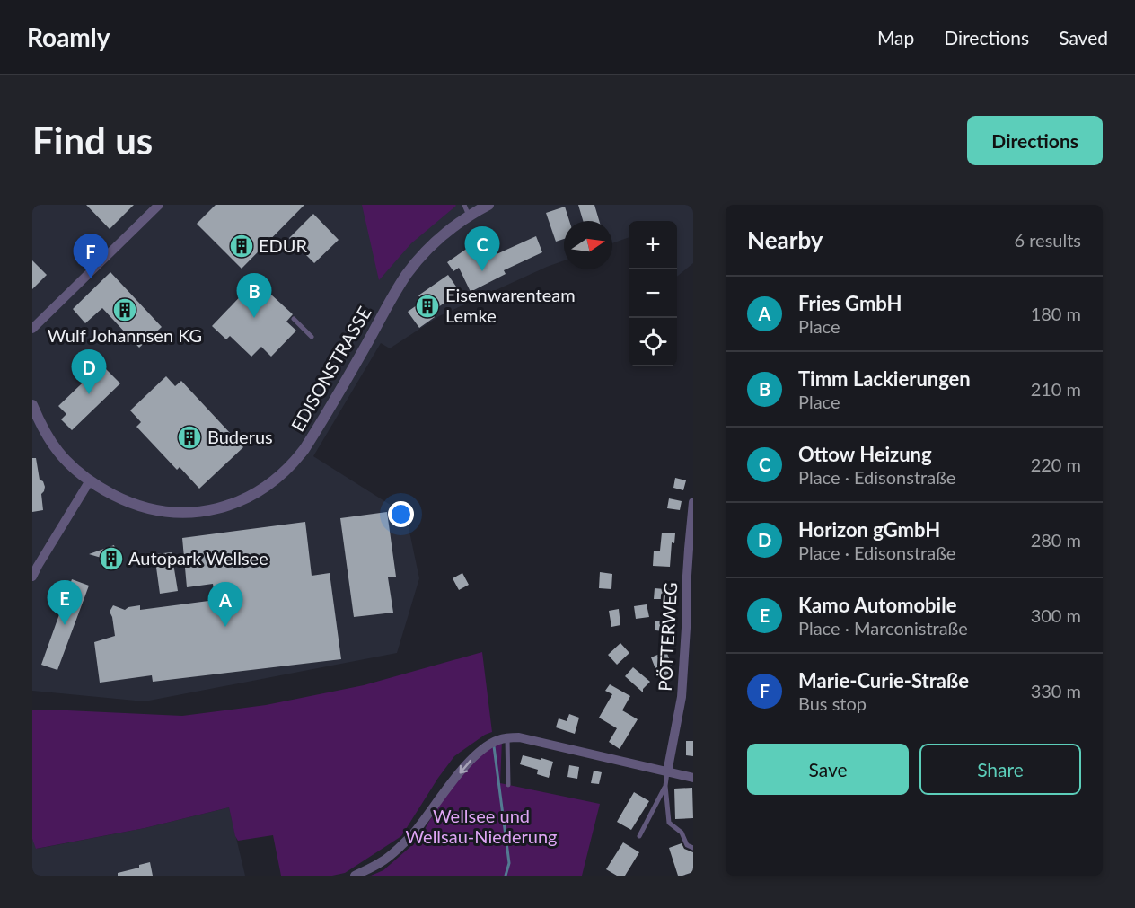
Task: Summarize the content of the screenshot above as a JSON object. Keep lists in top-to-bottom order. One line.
{"streets":{"street":["EDISONSTRASSE","PÖTTERWEG"]},"parks":["Wellsee und Wellsau-Niederung"],"places":{"building":["EDUR","Eisenwarenteam Lemke","Wulf Johannsen KG","Buderus","Autopark Wellsee"]},"north":"right","page":{"header":"Roamly","nav":["Map","Directions","Saved"],"buttons":["Directions",["Save","Share"]],"title":"Find us","heading":["Nearby","6 results"],"map_buttons":["+","−"],"pins":["C","F","B","D","E","A"],"list":[{"mark":"A","name":"Fries GmbH","note":"Place","value":"180 m"},{"mark":"B","name":"Timm Lackierungen","note":"Place","value":"210 m"},{"mark":"C","name":"Ottow Heizung","note":"Place · Edisonstraße","value":"220 m"},{"mark":"D","name":"Horizon gGmbH","note":"Place · Edisonstraße","value":"280 m"},{"mark":"E","name":"Kamo Automobile","note":"Place · Marconistraße","value":"300 m"},{"mark":"F","name":"Marie-Curie-Straße","note":"Bus stop","value":"330 m"}]}}
